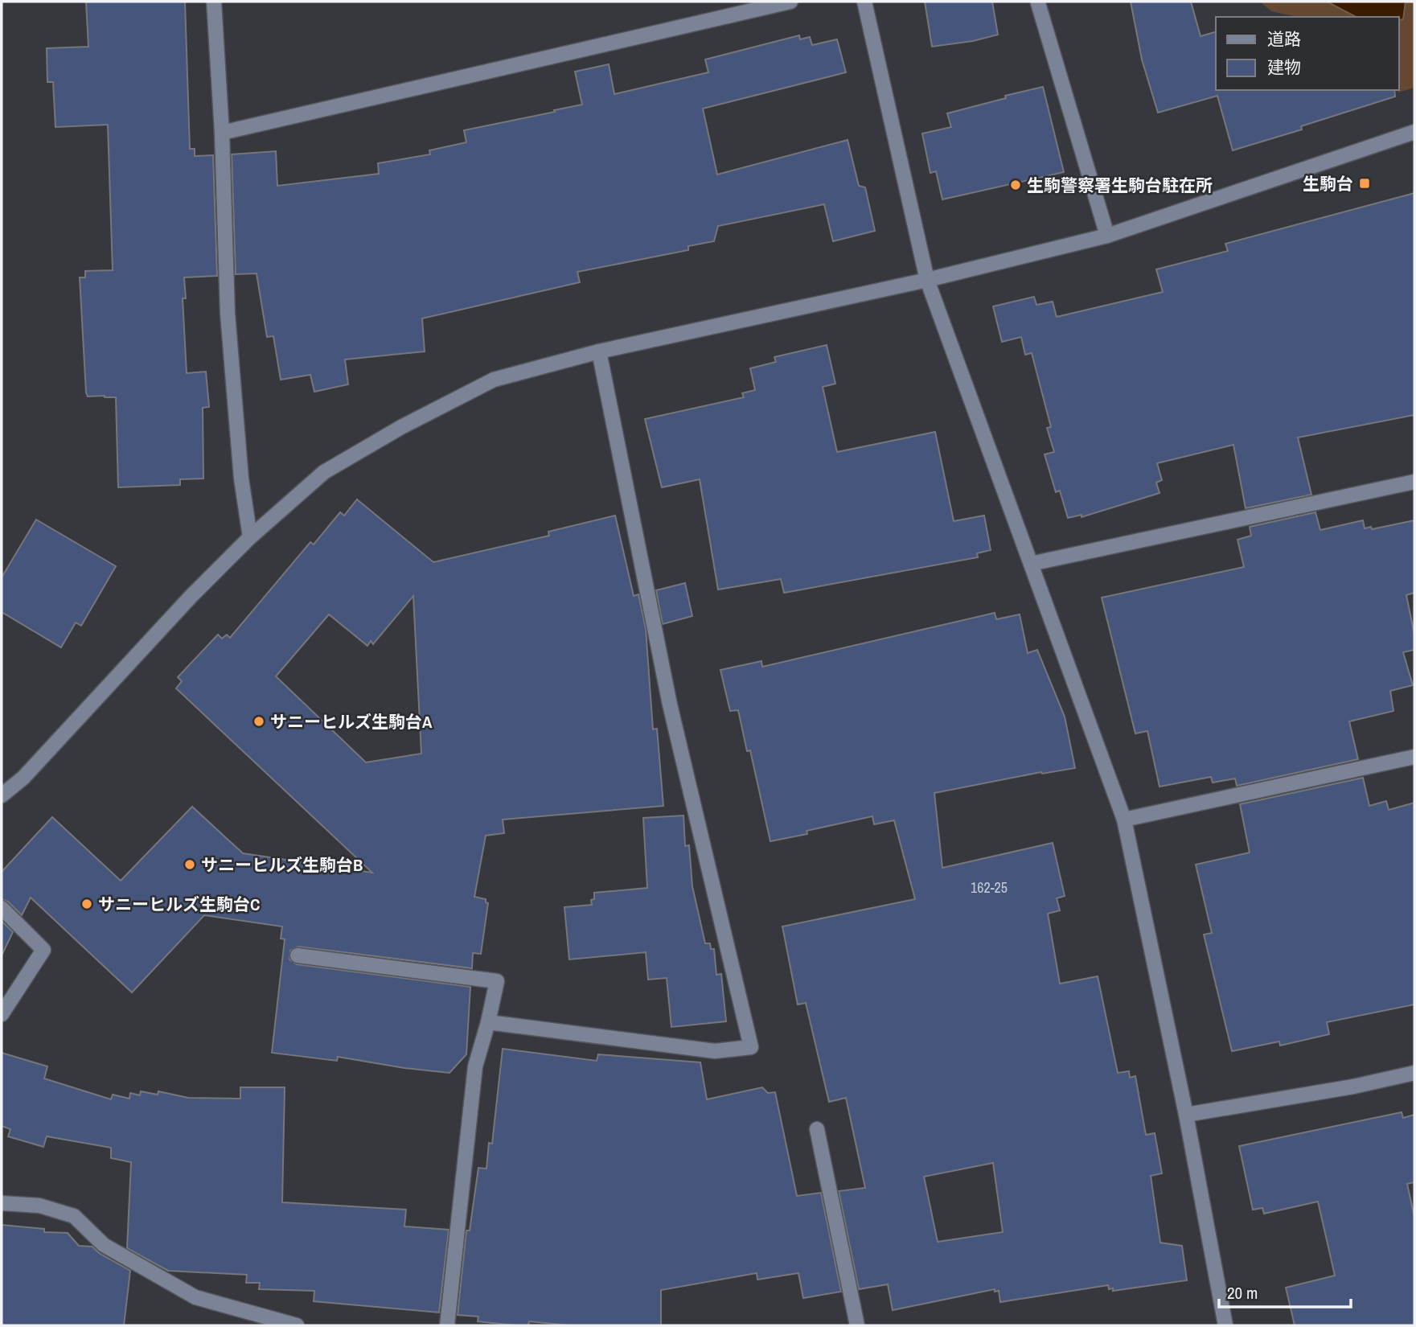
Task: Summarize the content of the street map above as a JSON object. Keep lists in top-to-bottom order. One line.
{"places":{"transit":["生駒台"],"other":["生駒警察署生駒台駐在所","サニーヒルズ生駒台A","サニーヒルズ生駒台B","サニーヒルズ生駒台C"]},"house_numbers":["162-25"],"legend":["道路","建物"],"scale_bar":"20 m"}
